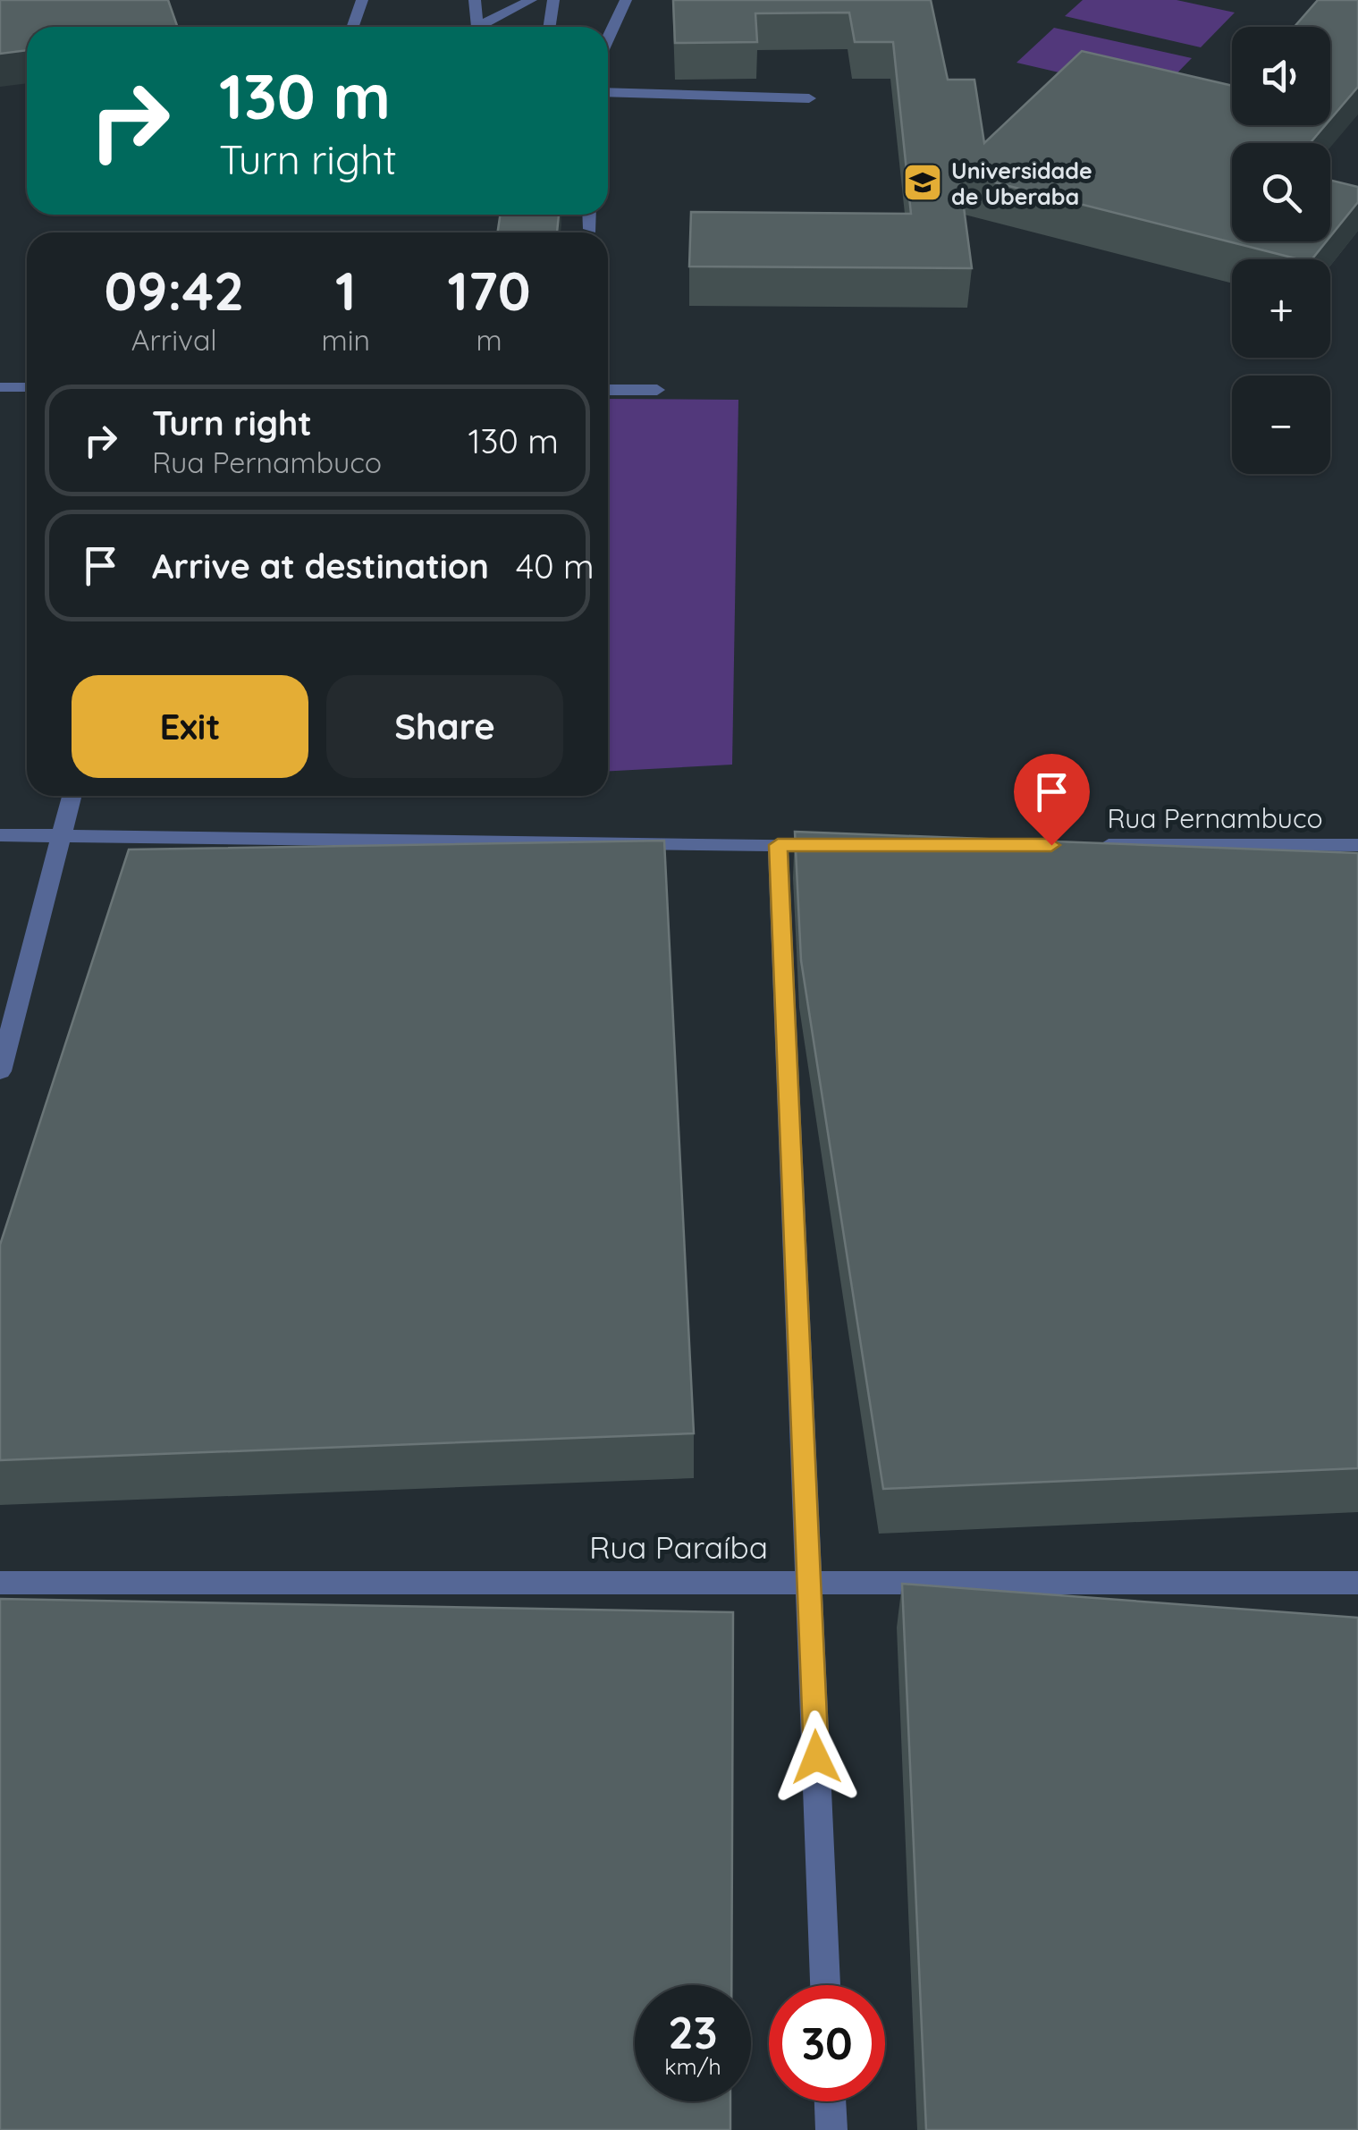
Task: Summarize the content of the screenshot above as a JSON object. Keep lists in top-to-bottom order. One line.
{"streets":{"street":["Rua Pernambuco","Rua Paraíba"]},"places":{"school or university":["Universidade de Uberaba"]},"page":{"map_buttons":["+","−"],"turn":["130 m","Turn right"],"eta":["09:42","Arrival","1","min","170","m"],"list":[{"name":"Turn right","note":"Rua Pernambuco","value":"130 m"},{"name":"Arrive at destination","value":"40 m"}],"buttons":["Exit","Share"],"speed":"23 km/h","limit":"30"}}
